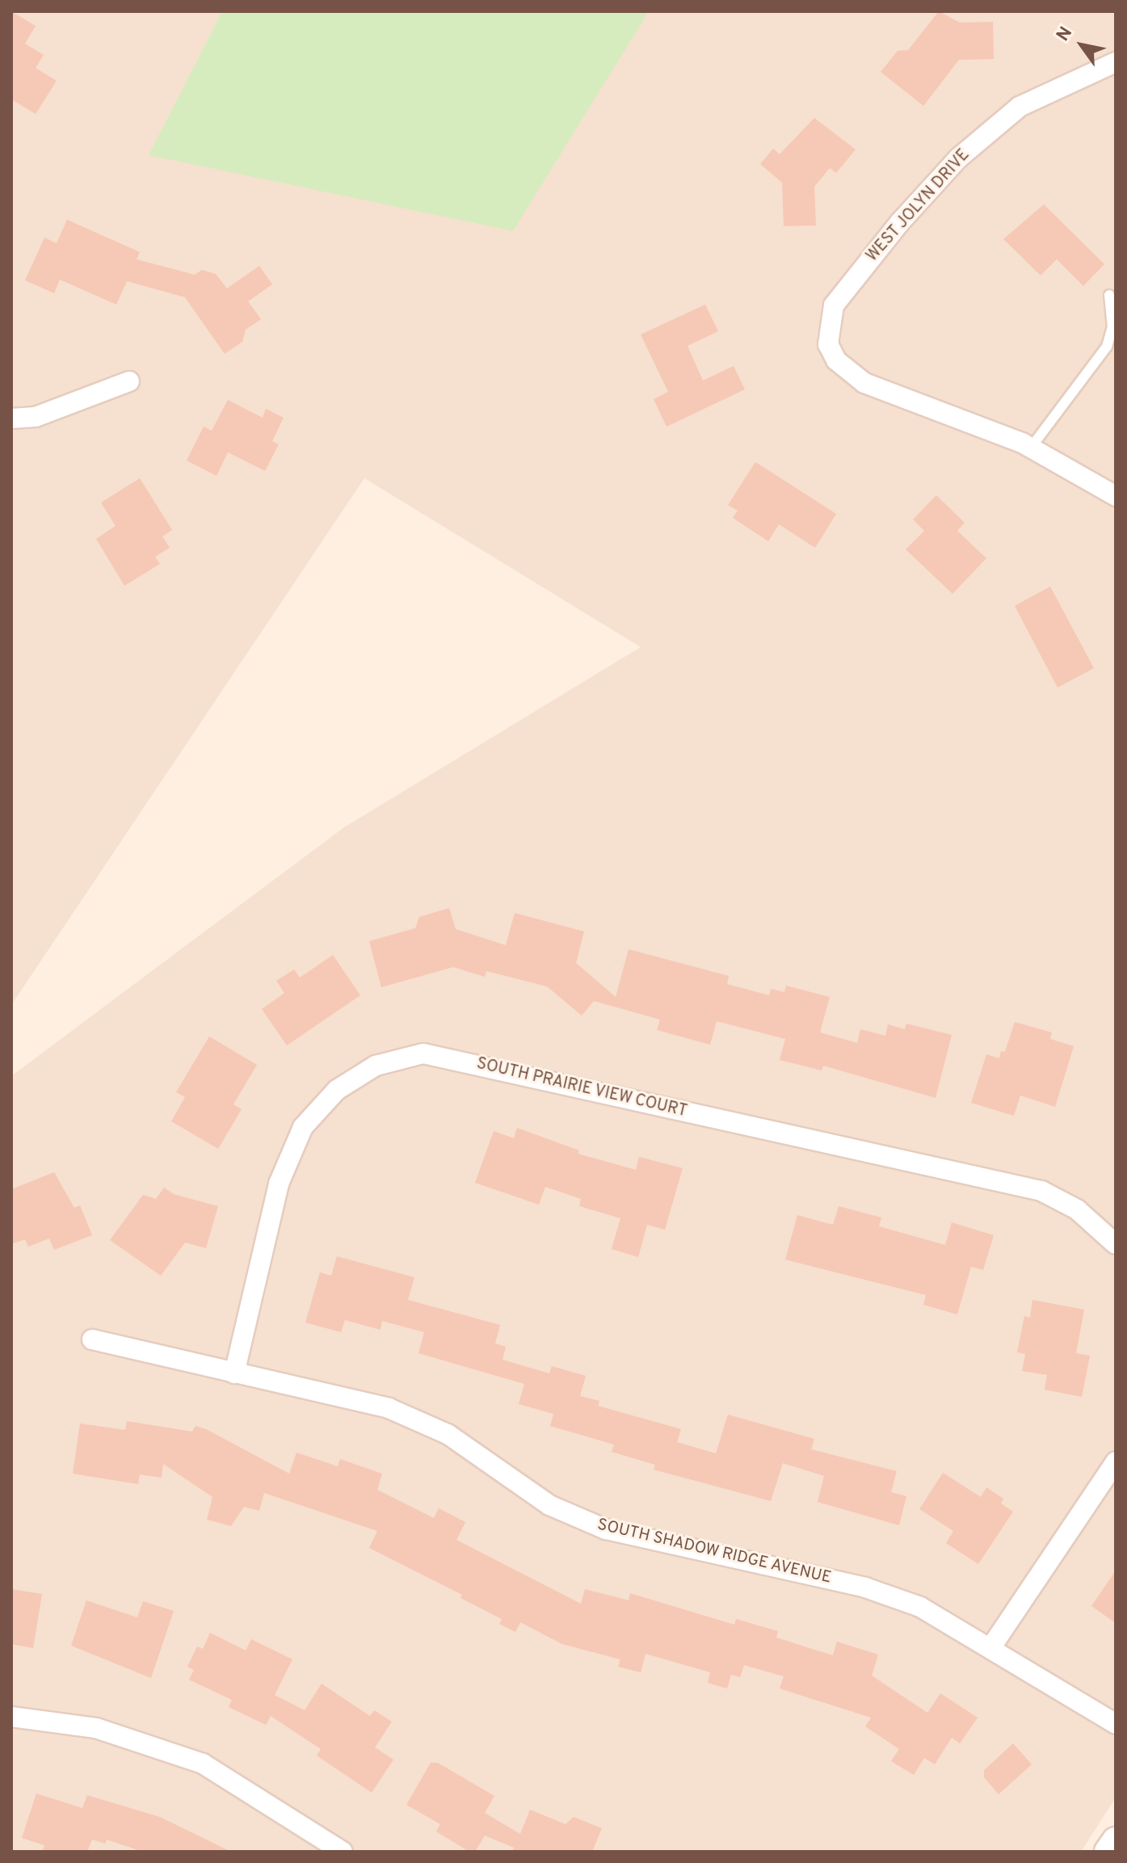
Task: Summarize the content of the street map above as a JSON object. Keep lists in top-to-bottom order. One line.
{"streets":{"street":["WEST JOLYN DRIVE","SOUTH PRAIRIE VIEW COURT","SOUTH SHADOW RIDGE AVENUE"]},"crossings":[["SOUTH PRAIRIE VIEW COURT","SOUTH SHADOW RIDGE AVENUE"]],"north":"top left"}
